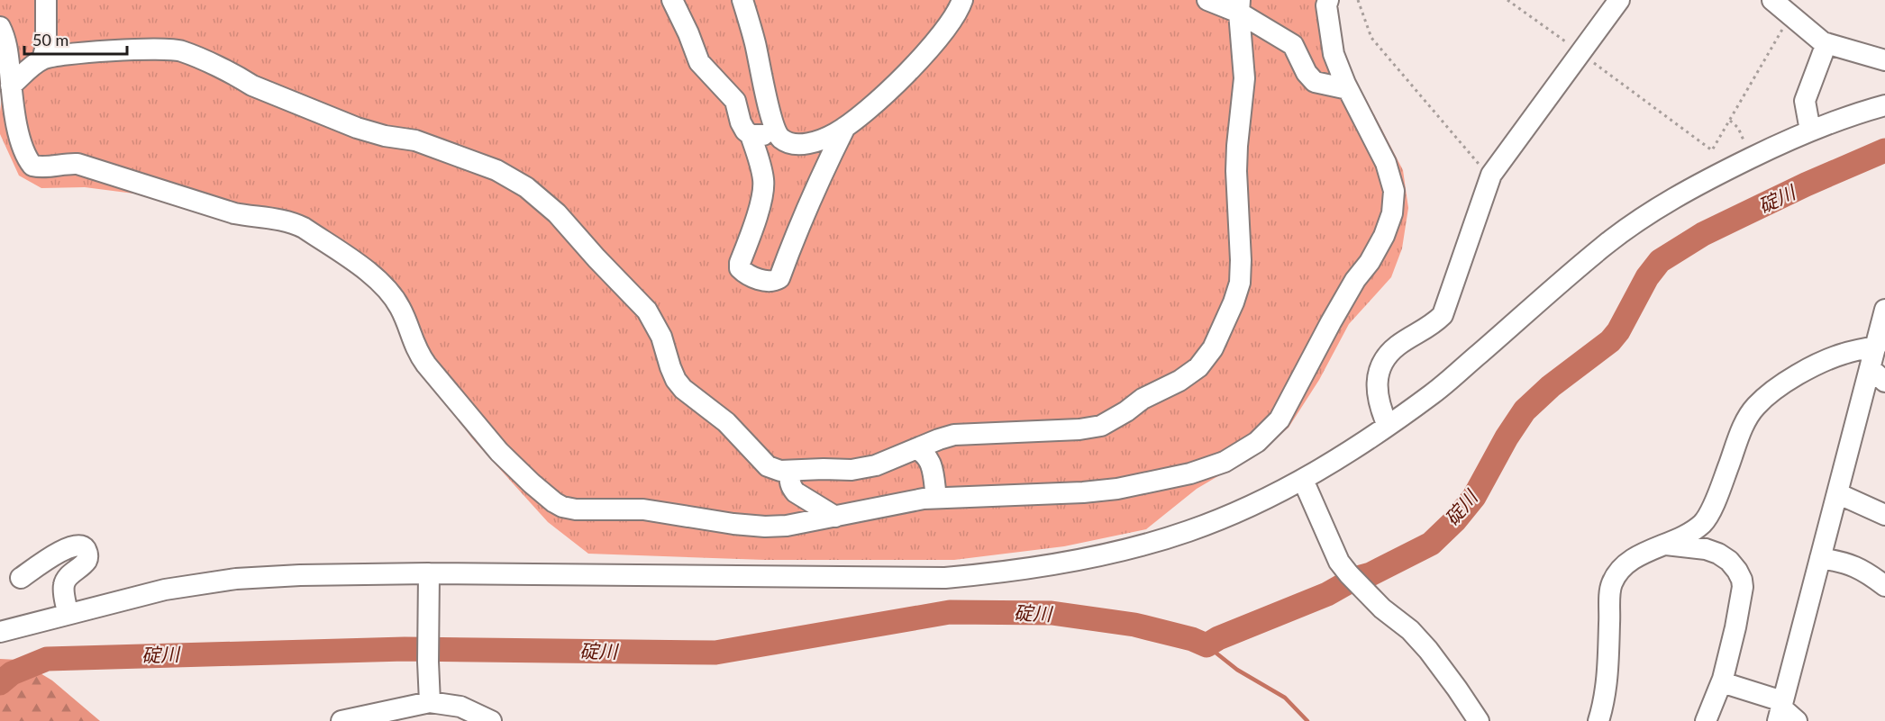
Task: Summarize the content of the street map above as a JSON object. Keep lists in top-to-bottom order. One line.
{"water":["碇川"],"scale_bar":"50 m"}
